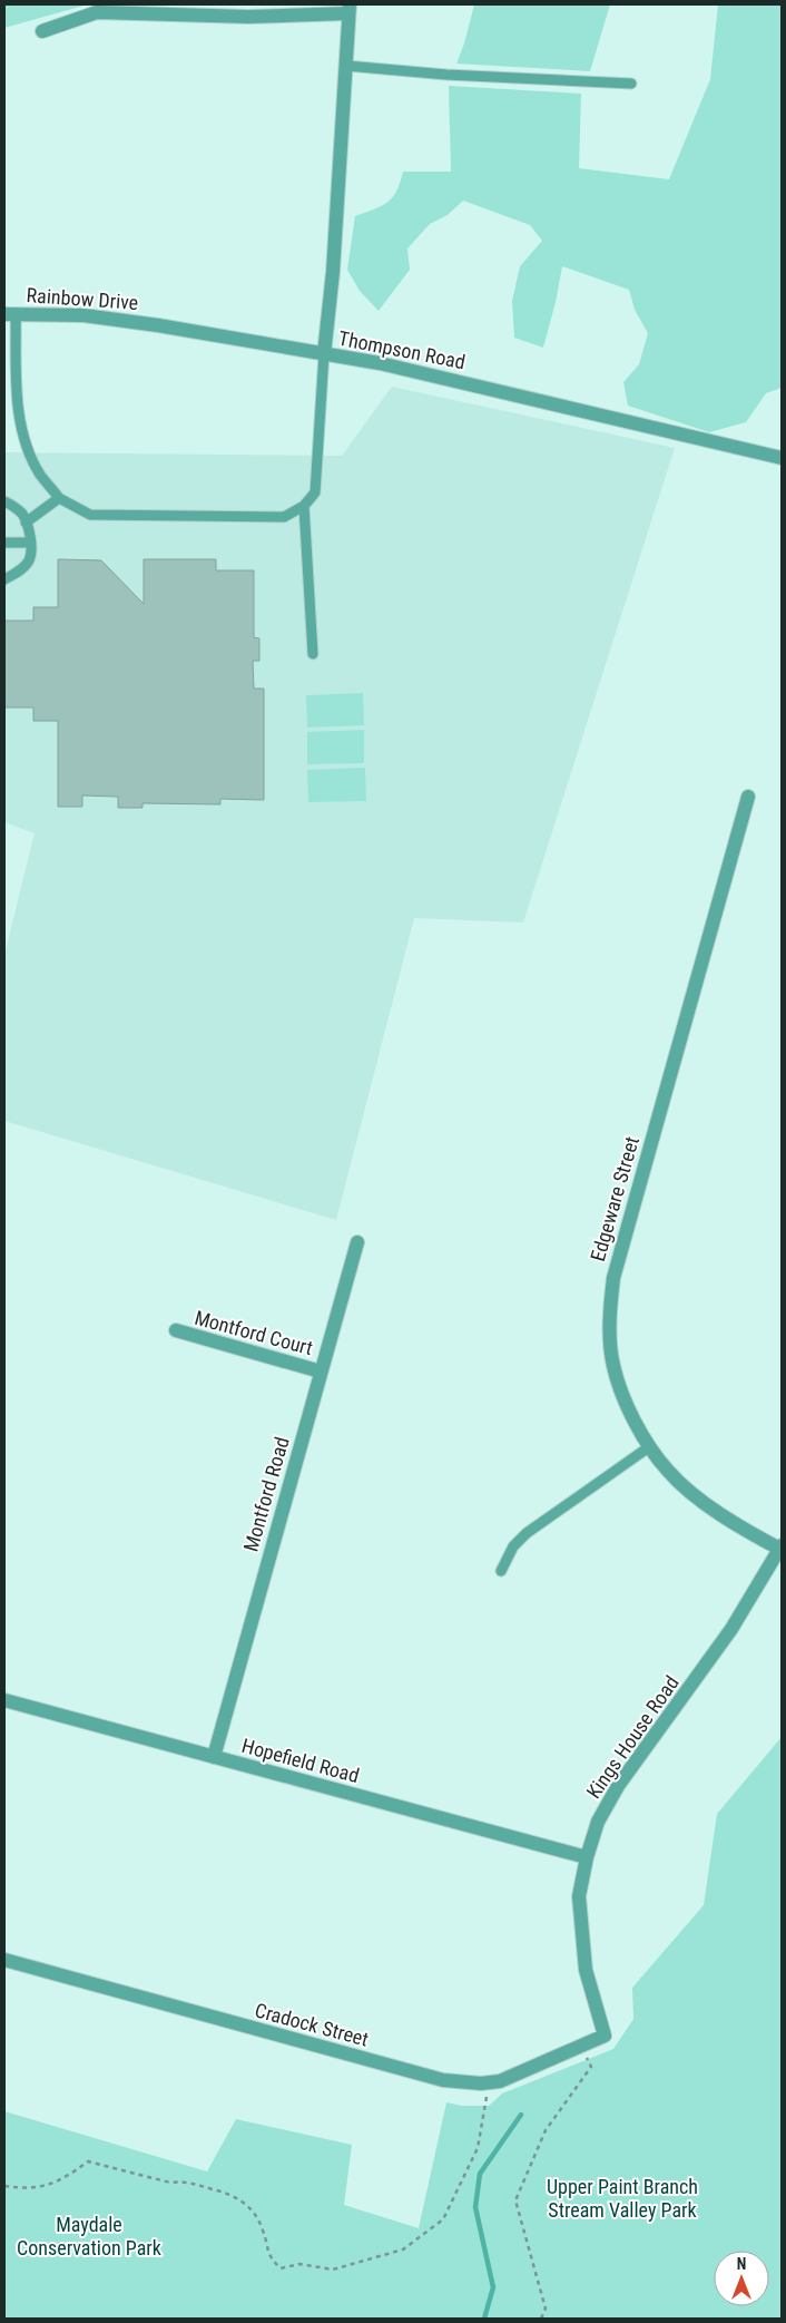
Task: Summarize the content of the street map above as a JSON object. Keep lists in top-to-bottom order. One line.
{"streets":{"street":["Rainbow Drive","Thompson Road","Edgeware Street","Montford Court","Montford Road","Kings House Road","Hopefield Road","Cradock Street"]},"crossings":[["Rainbow Drive","Thompson Road"],["Edgeware Street","Kings House Road"],["Montford Court","Montford Road"],["Montford Road","Hopefield Road"],["Kings House Road","Hopefield Road"],["Kings House Road","Cradock Street"]],"parks":["Upper Paint Branch Stream Valley Park","Maydale Conservation Park"],"north":"top"}
